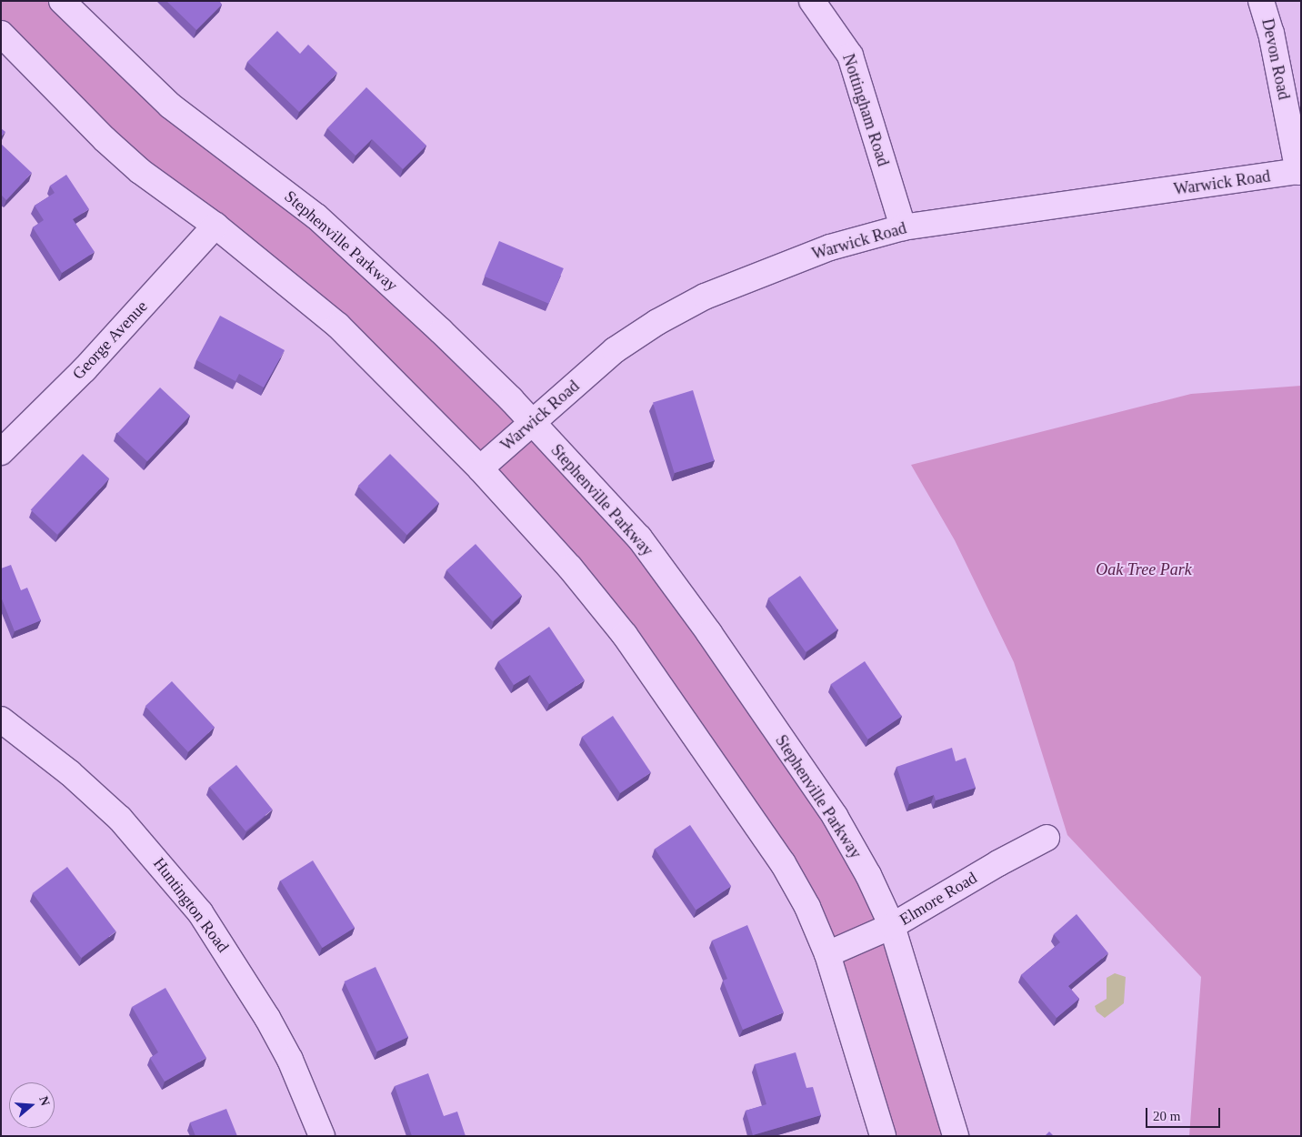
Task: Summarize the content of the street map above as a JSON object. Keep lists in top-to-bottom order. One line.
{"streets":{"street":["Devon Road","Nottingham Road","Warwick Road","Stephenville Parkway","George Avenue","Elmore Road","Huntington Road"]},"crossings":[["Devon Road","Warwick Road"],["Nottingham Road","Warwick Road"],["Warwick Road","Stephenville Parkway"],["Stephenville Parkway","Elmore Road"]],"parks":["Oak Tree Park"],"scale_bar":"20 m","north":"right"}
